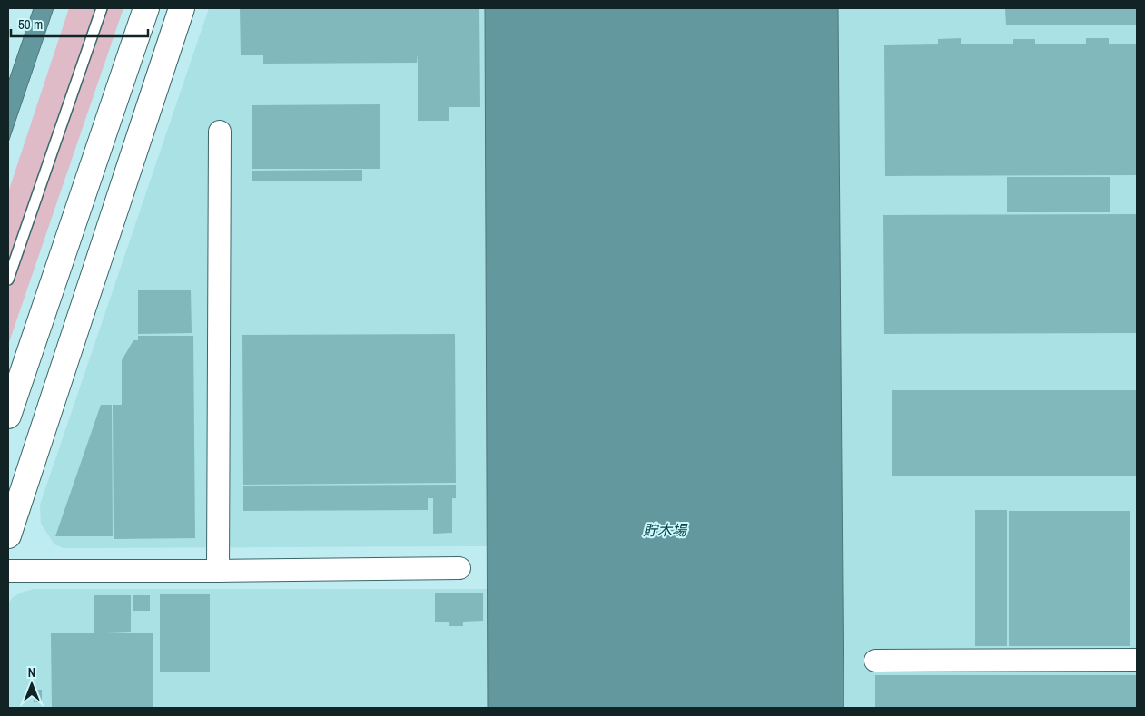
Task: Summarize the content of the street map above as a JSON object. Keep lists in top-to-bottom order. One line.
{"water":["貯木場"],"scale_bar":"50 m","north":"top"}
